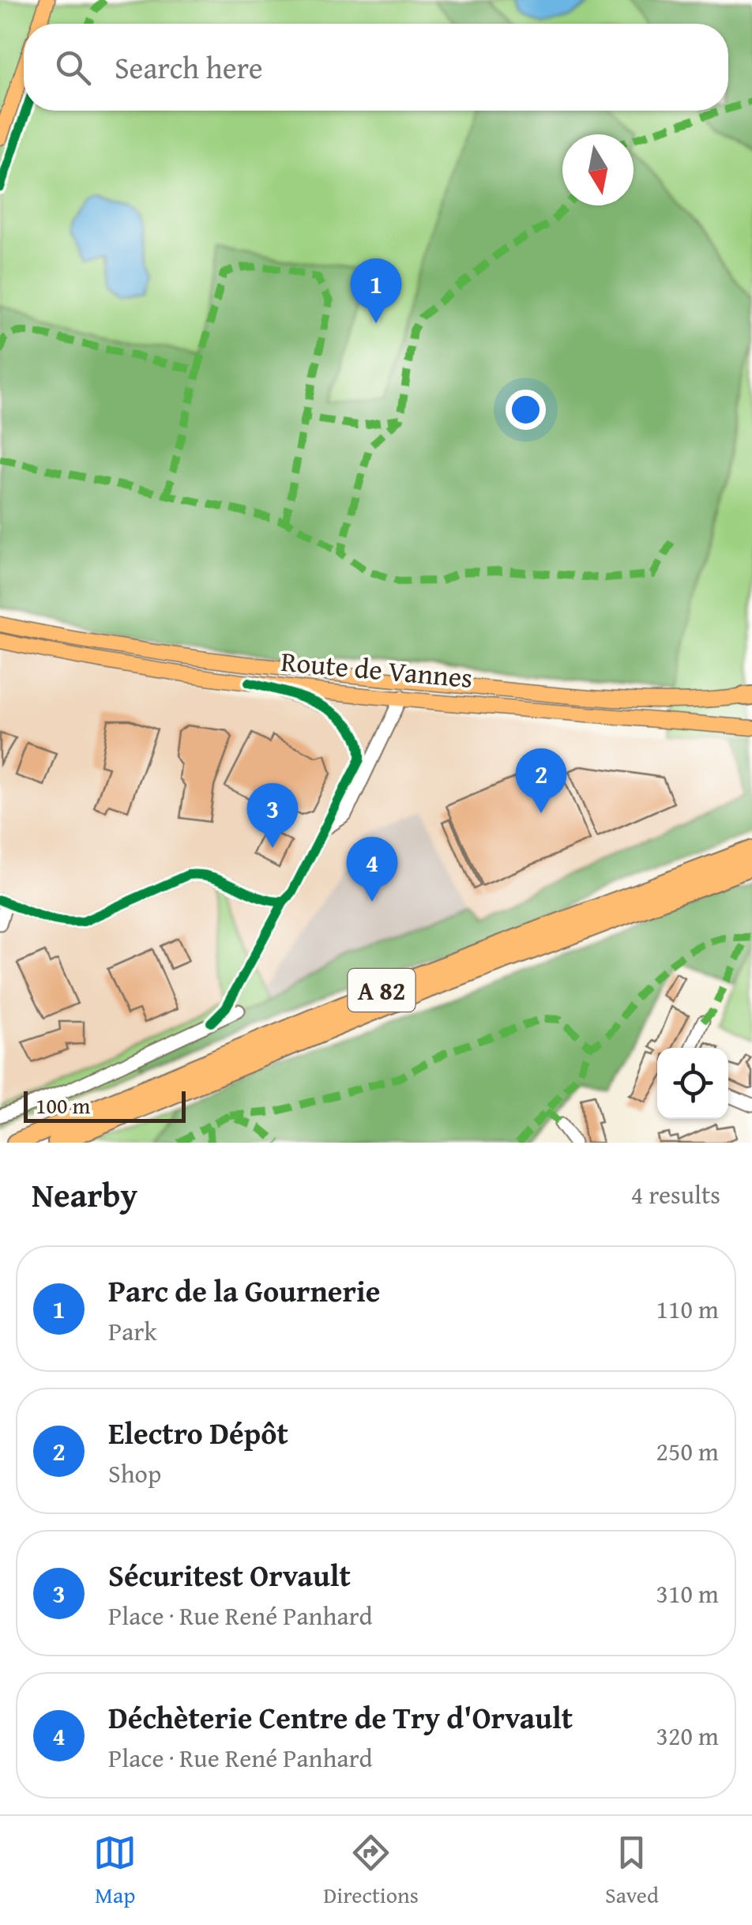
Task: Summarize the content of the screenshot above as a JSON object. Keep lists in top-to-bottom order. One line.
{"streets":{"highway":["A 82"],"main road":["Route de Vannes"]},"scale_bar":"100 m","north":"bottom","page":{"search":"Search here","pins":["1","2","3","4"],"scale":"100 m","heading":["Nearby","4 results"],"list":[{"mark":"1","name":"Parc de la Gournerie","note":"Park","value":"110 m"},{"mark":"2","name":"Electro Dépôt","note":"Shop","value":"250 m"},{"mark":"3","name":"Sécuritest Orvault","note":"Place · Rue René Panhard","value":"310 m"},{"mark":"4","name":"Déchèterie Centre de Try d'Orvault","note":"Place · Rue René Panhard","value":"320 m"}],"nav":["Map","Directions","Saved"]}}
